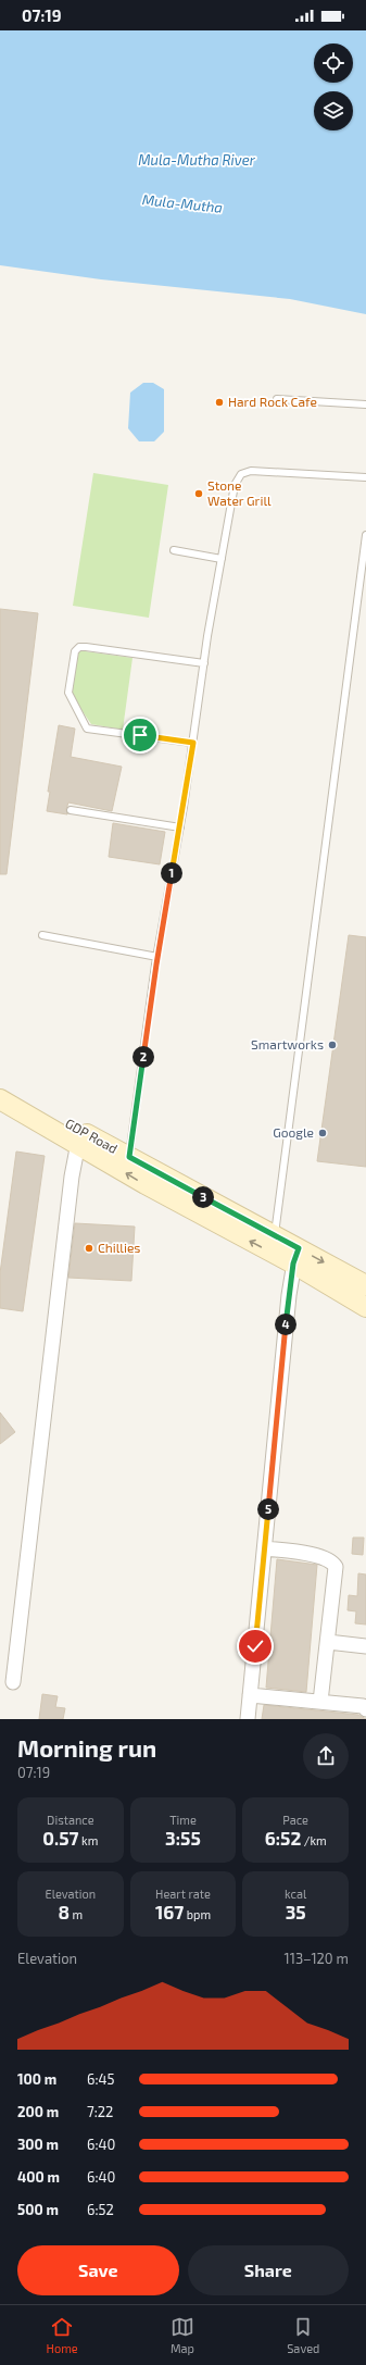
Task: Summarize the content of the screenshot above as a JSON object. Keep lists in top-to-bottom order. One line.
{"streets":{"main road":["GDP Road"]},"water":["Mula-Mutha River","Mula-Mutha"],"places":["Hard Rock Cafe","Stone Water Grill","Smartworks","Google","Chillies"],"page":{"status":"07:19","pins":["1","2","3","4","5"],"heading":["Morning run","07:19"],"stats":[["Distance","0.57 km"],["Time","3:55"],["Pace","6:52 /km"],["Elevation","8 m"],["Heart rate","167 bpm"],["kcal","35"]],"chart":["Elevation","113–120 m"],"list":[{"name":"100 m","note":"6:45"},{"name":"200 m","note":"7:22"},{"name":"300 m","note":"6:40"},{"name":"400 m","note":"6:40"},{"name":"500 m","note":"6:52"}],"buttons":["Save","Share"],"tabs":["Home","Map","Saved"]}}
